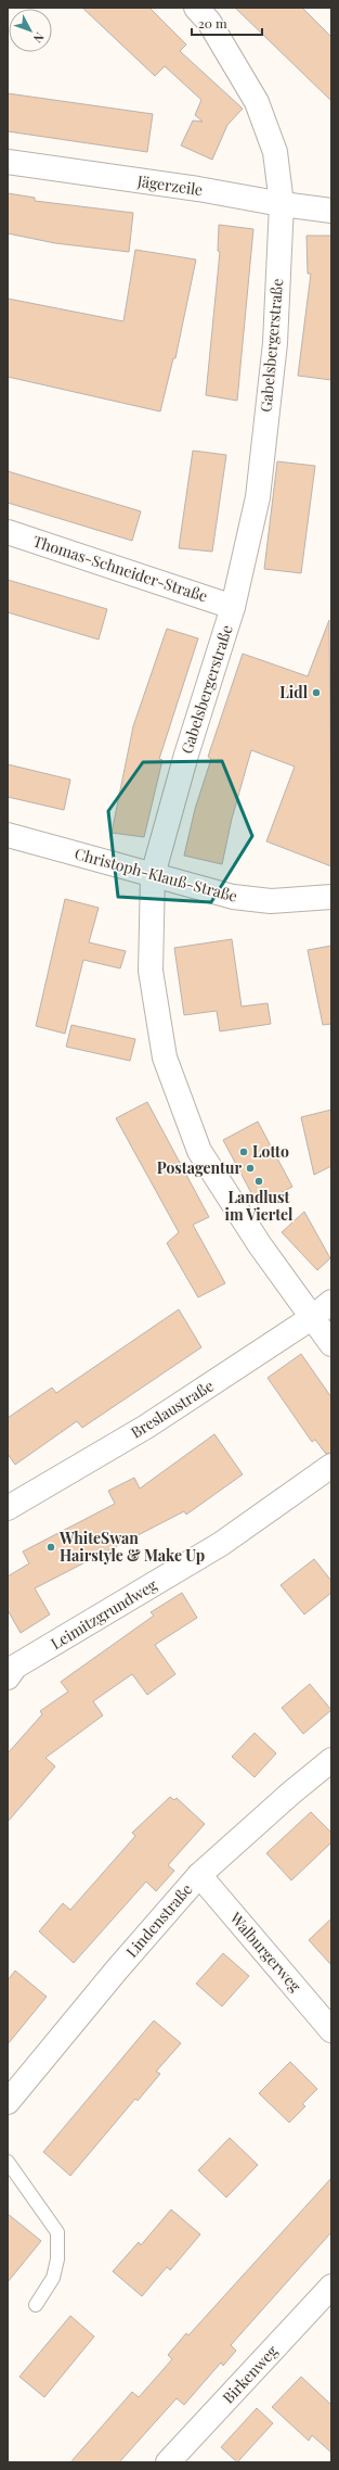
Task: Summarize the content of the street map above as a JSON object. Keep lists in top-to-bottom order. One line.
{"streets":{"street":["Jägerzeile","Gabelsbergerstraße","Thomas-Schneider-Straße","Christoph-Klauß-Straße","Breslaustraße","Leimitzgrundweg","Lindenstraße","Walburgerweg","Birkenweg"]},"crossings":[["Jägerzeile","Gabelsbergerstraße"],["Gabelsbergerstraße","Thomas-Schneider-Straße"],["Gabelsbergerstraße","Christoph-Klauß-Straße"],["Gabelsbergerstraße","Breslaustraße"],["Lindenstraße","Walburgerweg"]],"places":["Lidl","Lotto","Postagentur","Landlust im Viertel","WhiteSwan Hairstyle & Make Up"],"scale_bar":"20 m","north":"bottom right"}
